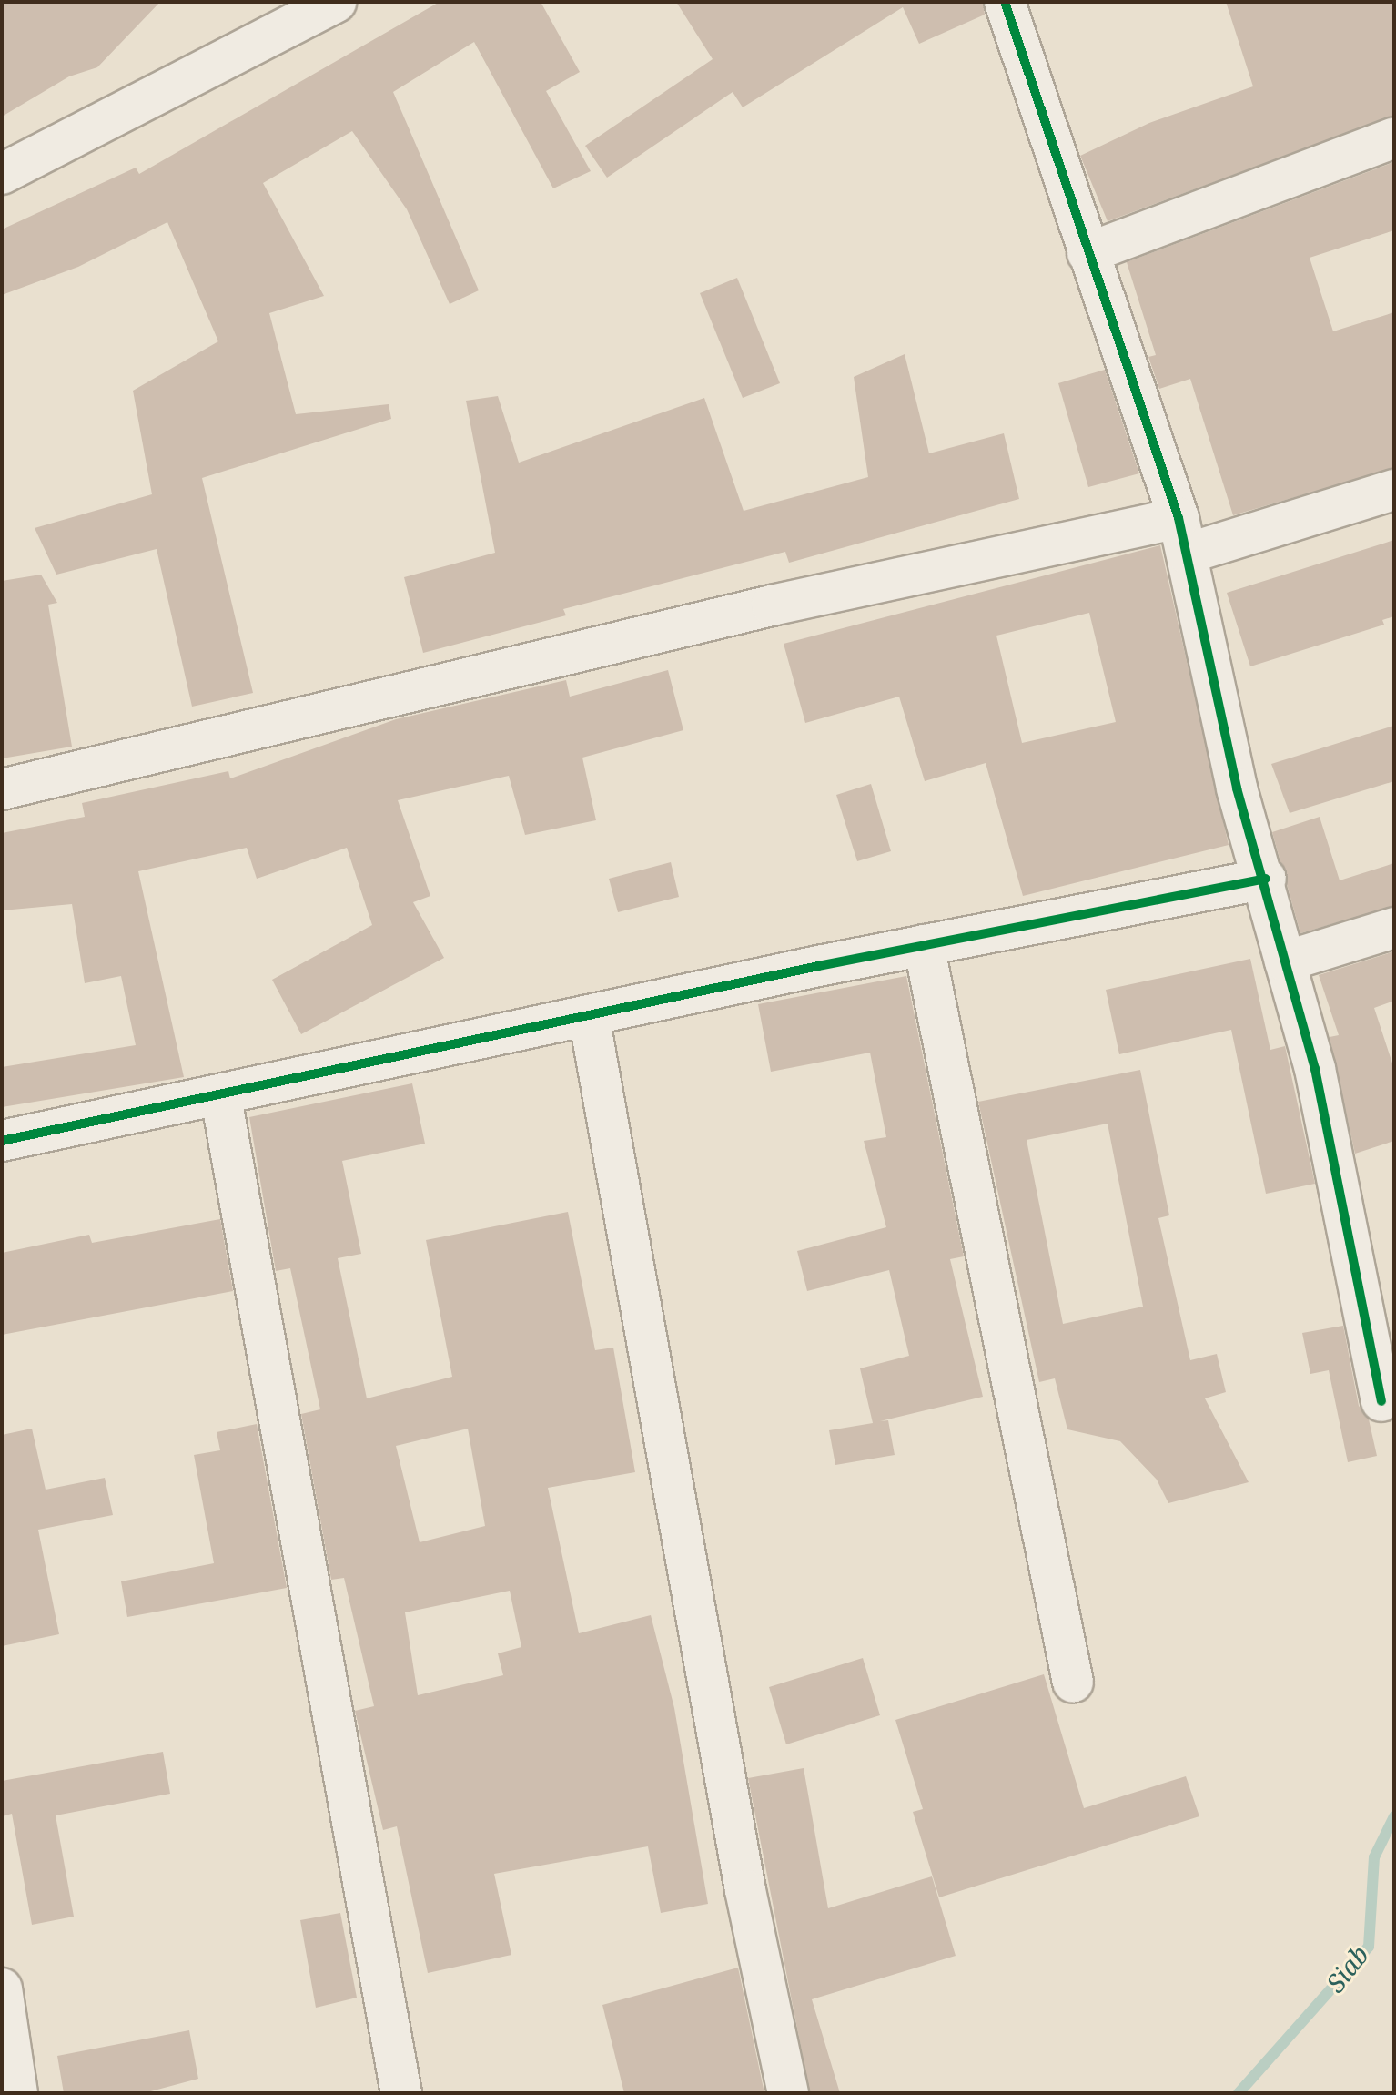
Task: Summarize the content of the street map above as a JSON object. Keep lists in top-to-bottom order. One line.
{"water":["Siab"]}
